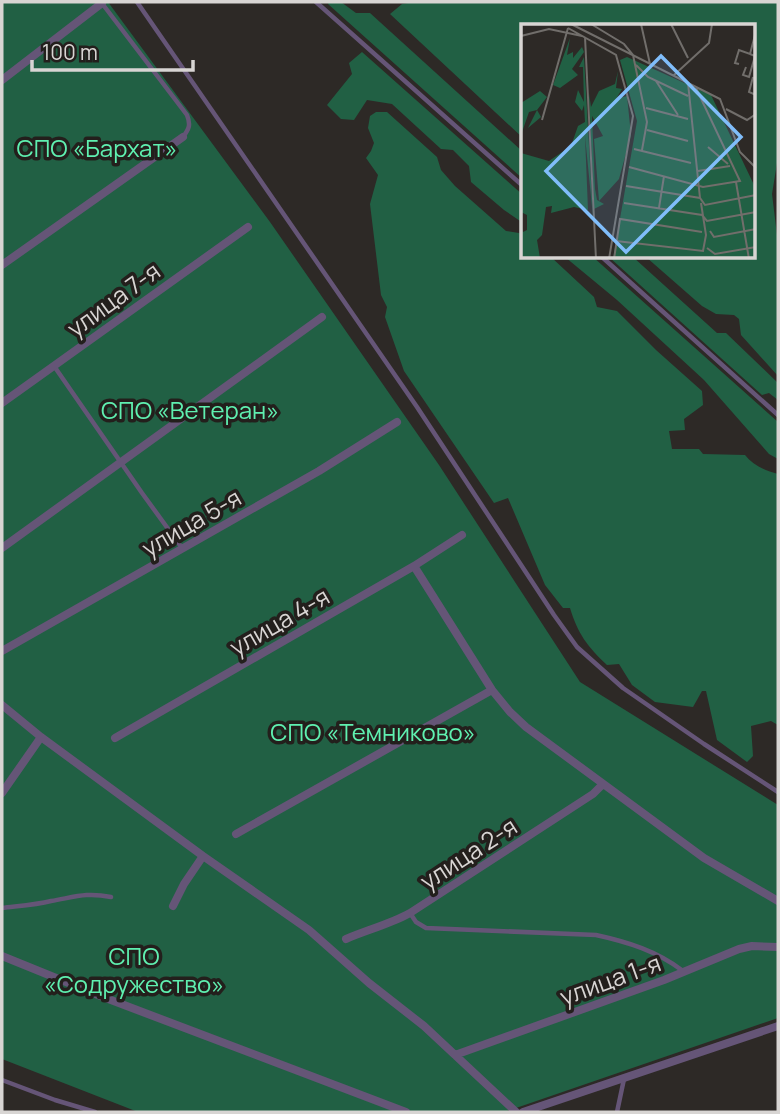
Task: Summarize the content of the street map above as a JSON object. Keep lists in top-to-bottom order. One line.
{"streets":{"street":["улица 7-я","улица 5-я","улица 4-я","улица 2-я","улица 1-я"]},"parks":["СПО «Бархат»","СПО «Ветеран»","СПО «Темниково»","СПО «Содружество»"],"scale_bar":"100 m"}
